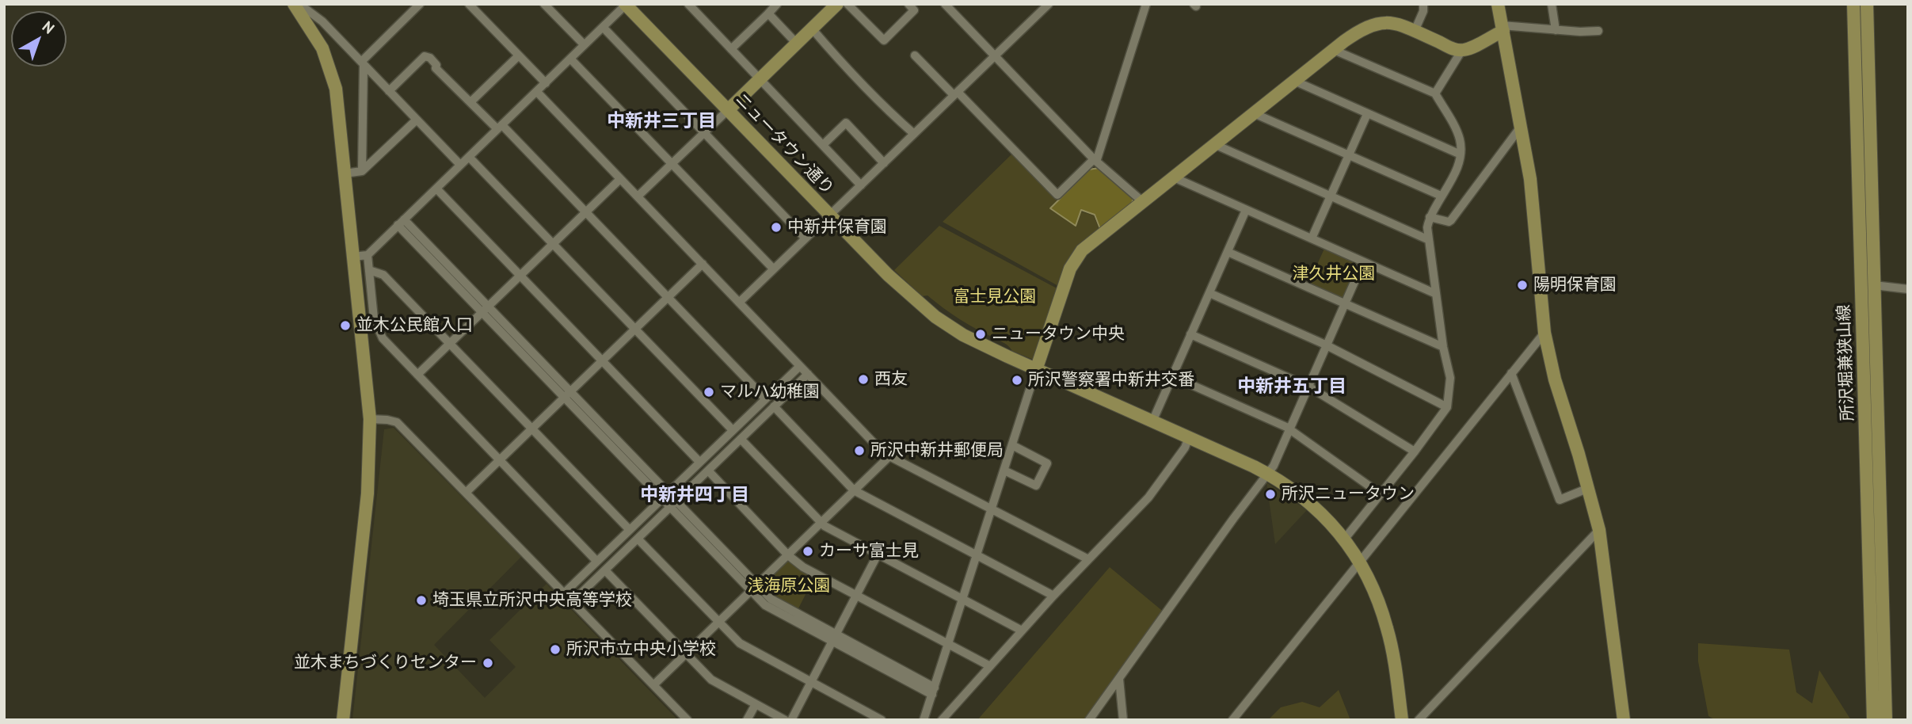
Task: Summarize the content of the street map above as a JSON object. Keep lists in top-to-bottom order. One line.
{"streets":{"street":["ニュータウン通り","所沢堀兼狭山線"]},"districts":["中新井三丁目","中新井五丁目","中新井四丁目"],"parks":["津久井公園","富士見公園","浅海原公園"],"places":["中新井保育園","陽明保育園","並木公民館入口","ニュータウン中央","西友","所沢警察署中新井交番","マルハ幼稚園","所沢中新井郵便局","所沢ニュータウン","カーサ富士見","埼玉県立所沢中央高等学校","所沢市立中央小学校","並木まちづくりセンター"],"north":"top right"}
